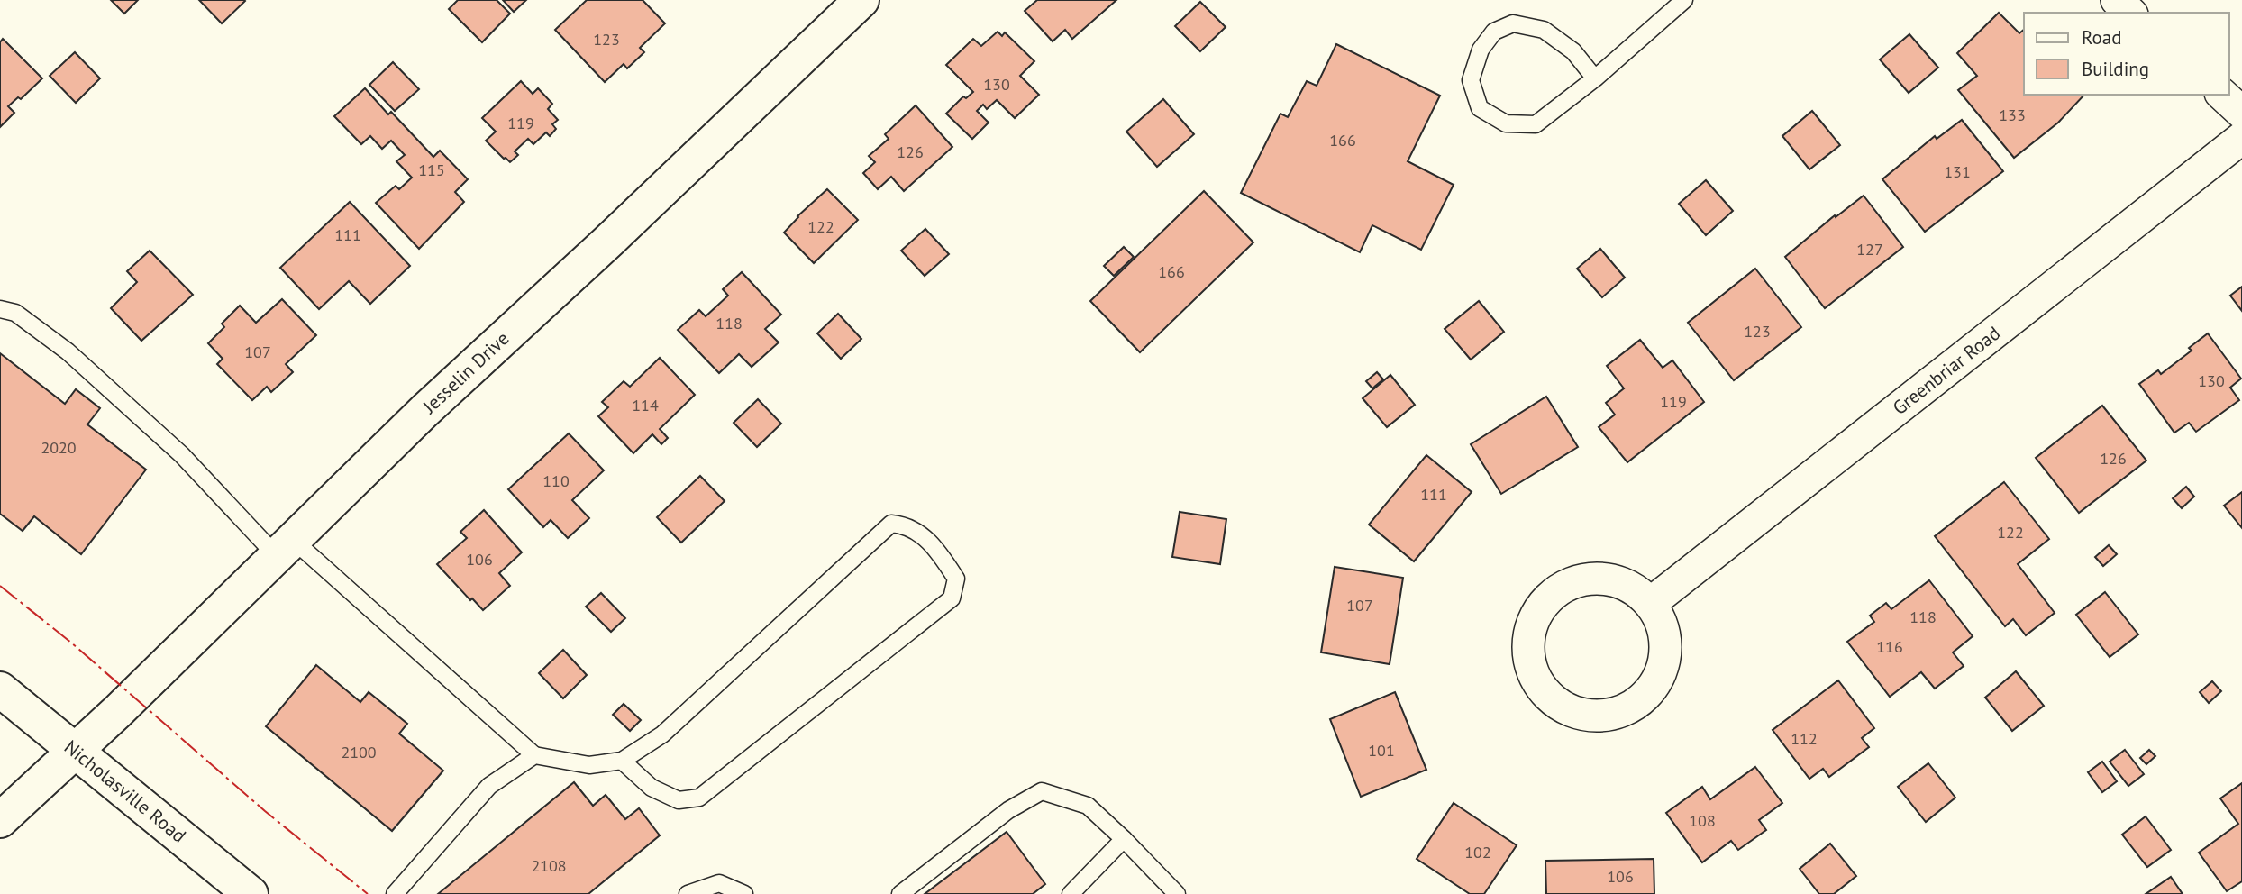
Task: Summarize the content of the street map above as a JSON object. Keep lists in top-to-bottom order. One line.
{"streets":{"street":["Greenbriar Road","Jesselin Drive","Nicholasville Road"]},"crossings":[["Jesselin Drive","Nicholasville Road"]],"house_numbers":["123","130","133","119","166","126","115","131","122","111","127","166","118","123","107","130","119","114","2020","126","110","111","122","106","107","118","116","112","101","2100","108","102","2108","106"],"legend":["Road","Building"]}
